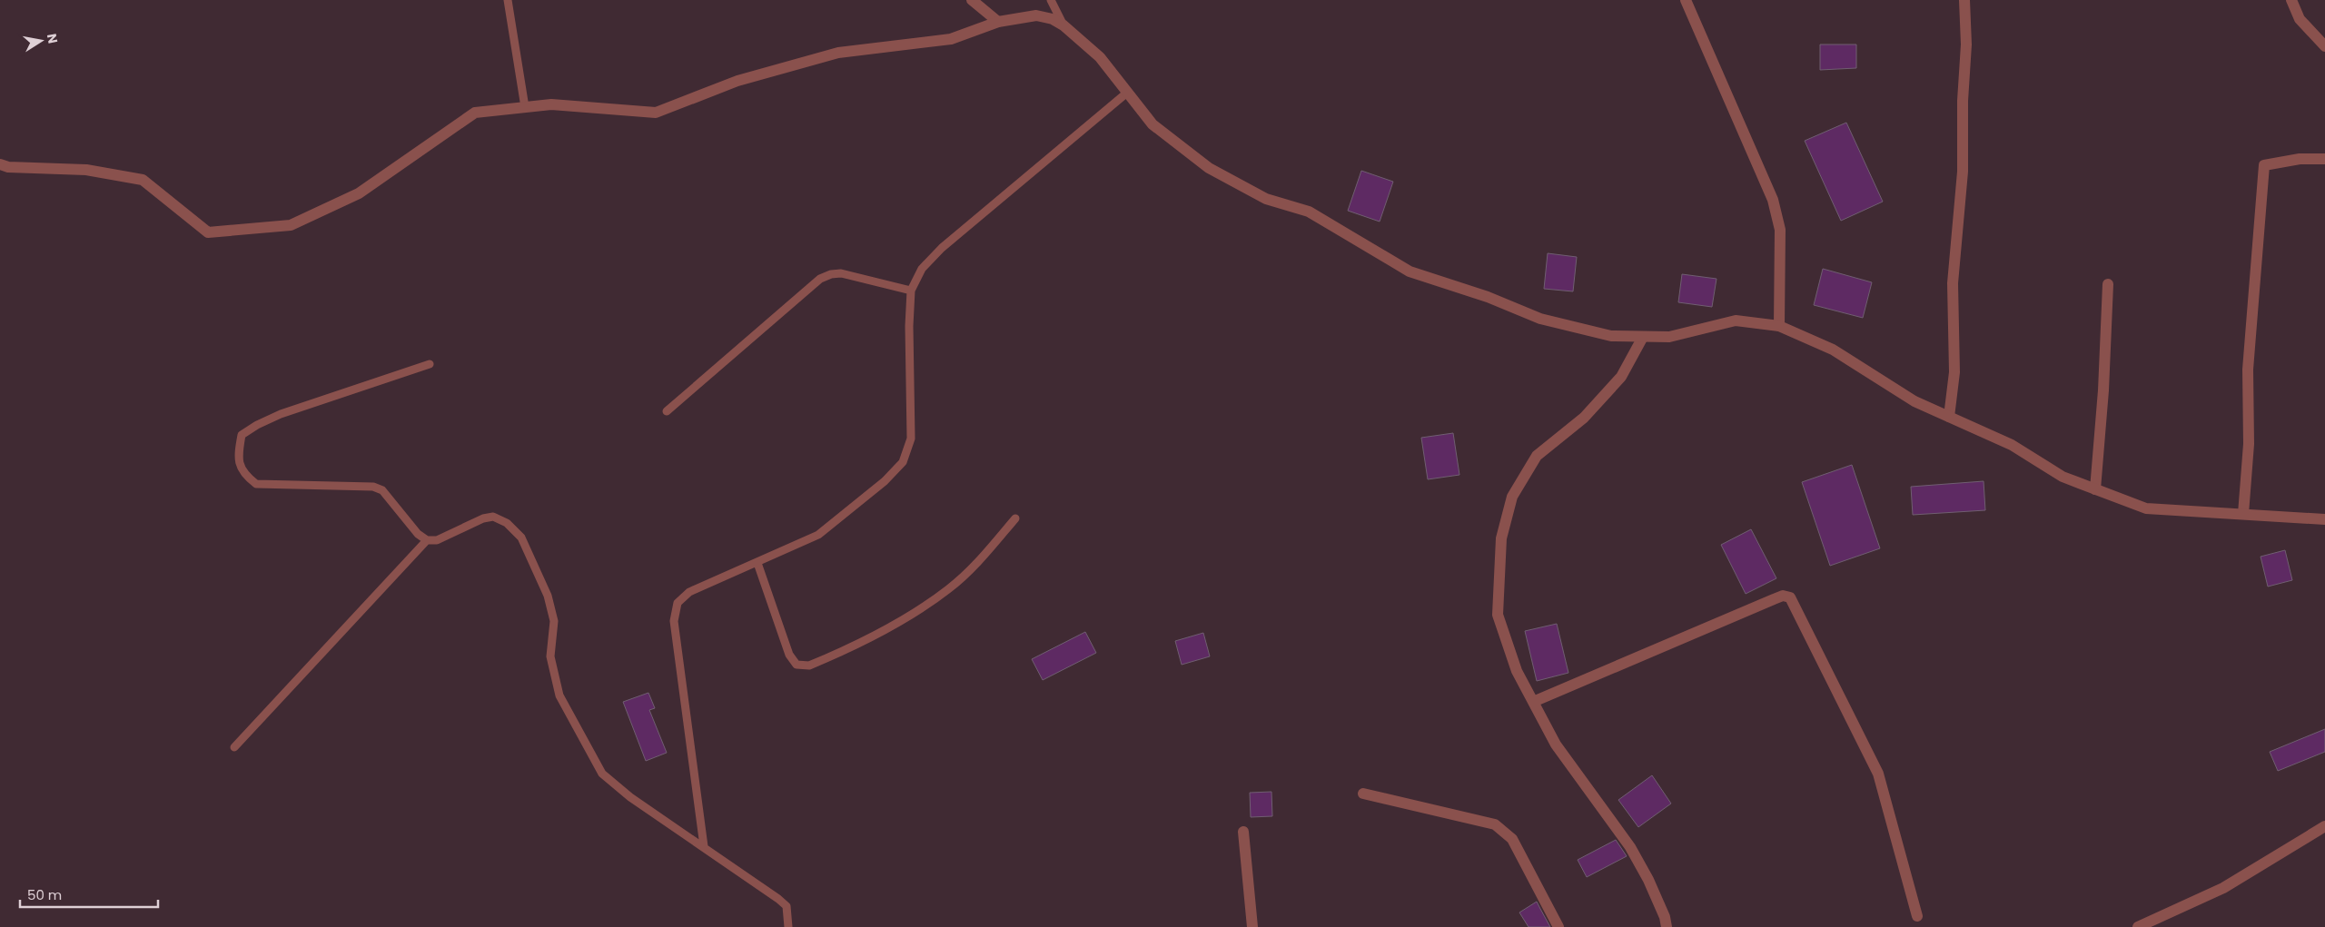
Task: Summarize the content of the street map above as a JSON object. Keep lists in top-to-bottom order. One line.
{"scale_bar":"50 m","north":"right"}
